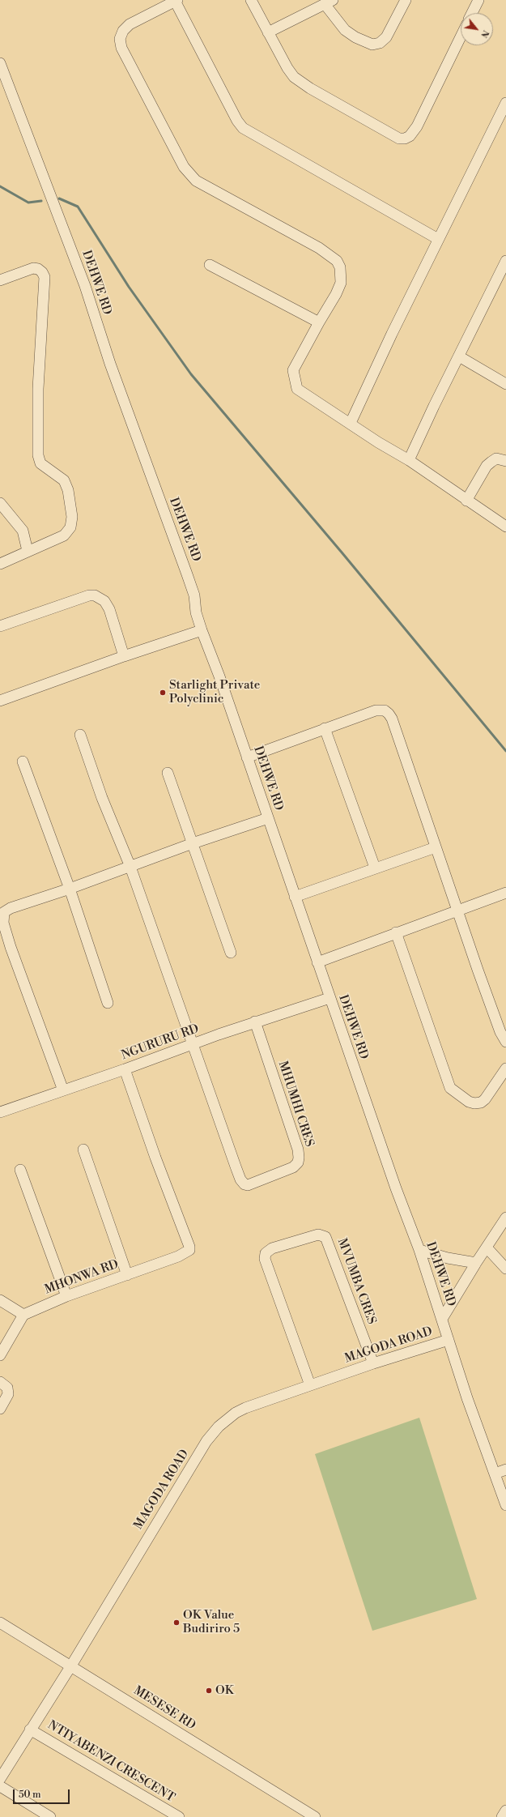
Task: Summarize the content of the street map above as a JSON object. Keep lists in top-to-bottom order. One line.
{"streets":{"street":["DEHWE RD","NGURURU RD","MHUMHI CRES","MHONWA RD","MVUMBA CRES","MAGODA ROAD","MESESE RD","NTIYABENZI CRESCENT"]},"crossings":[["DEHWE RD","NGURURU RD"],["DEHWE RD","MAGODA ROAD"],["NGURURU RD","MHUMHI CRES"],["NGURURU RD","MHONWA RD"],["MVUMBA CRES","MAGODA ROAD"],["MAGODA ROAD","MESESE RD"],["MAGODA ROAD","NTIYABENZI CRESCENT"]],"places":["Starlight Private Polyclinic","OK Value Budiriro 5","OK"],"scale_bar":"50 m","north":"bottom right"}
